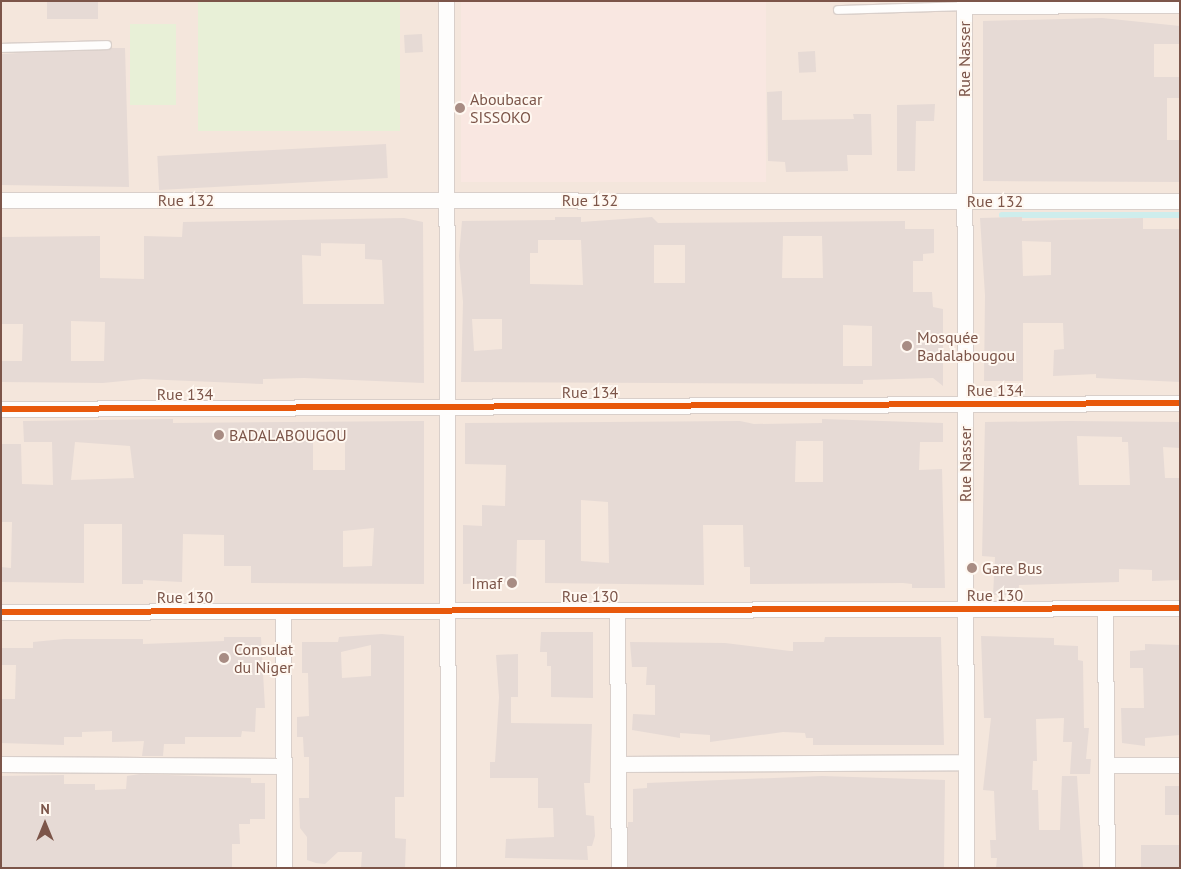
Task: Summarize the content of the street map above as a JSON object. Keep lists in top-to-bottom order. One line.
{"streets":{"street":["Rue Nasser","Rue 132","Rue 134","Rue 130"]},"crossings":[["Rue Nasser","Rue 132"],["Rue Nasser","Rue 134"],["Rue Nasser","Rue 130"]],"places":["Aboubacar SISSOKO","Mosquée Badalabougou","BADALABOUGOU","Gare Bus","Imaf","Consulat du Niger"],"north":"top"}
